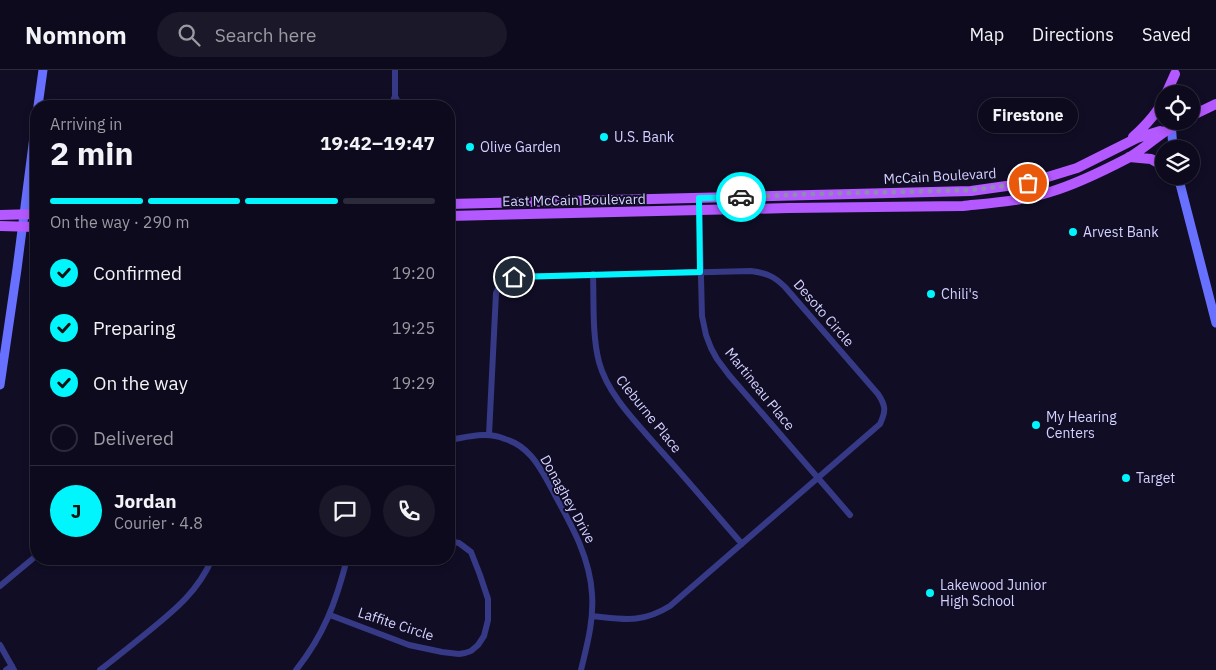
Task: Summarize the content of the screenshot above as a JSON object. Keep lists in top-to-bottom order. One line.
{"streets":{"main road":["McCain Boulevard","East McCain Boulevard"],"street":["Desoto Circle","Martineau Place","Cleburne Place","Donaghey Drive","Laffite Circle"]},"crossings":[["McCain Boulevard","East McCain Boulevard"],["McCain Boulevard","Martineau Place"],["East McCain Boulevard","Martineau Place"],["Desoto Circle","Martineau Place"],["Desoto Circle","Cleburne Place"],["Desoto Circle","Donaghey Drive"]],"places":["U.S. Bank","Olive Garden","Firestone","Arvest Bank","Chili's","My Hearing Centers","Target","Lakewood Junior High School"],"page":{"header":"Nomnom","search":"Search here","nav":["Map","Directions","Saved"],"bubble":"Firestone","heading":["2 min","Arriving in","19:42–19:47"],"panel":["Jordan","Courier · 4.8"],"bar":"On the way · 290 m","list":[["Confirmed","19:20"],["Preparing","19:25"],["On the way","19:29"],"Delivered"],"round":"J"}}
